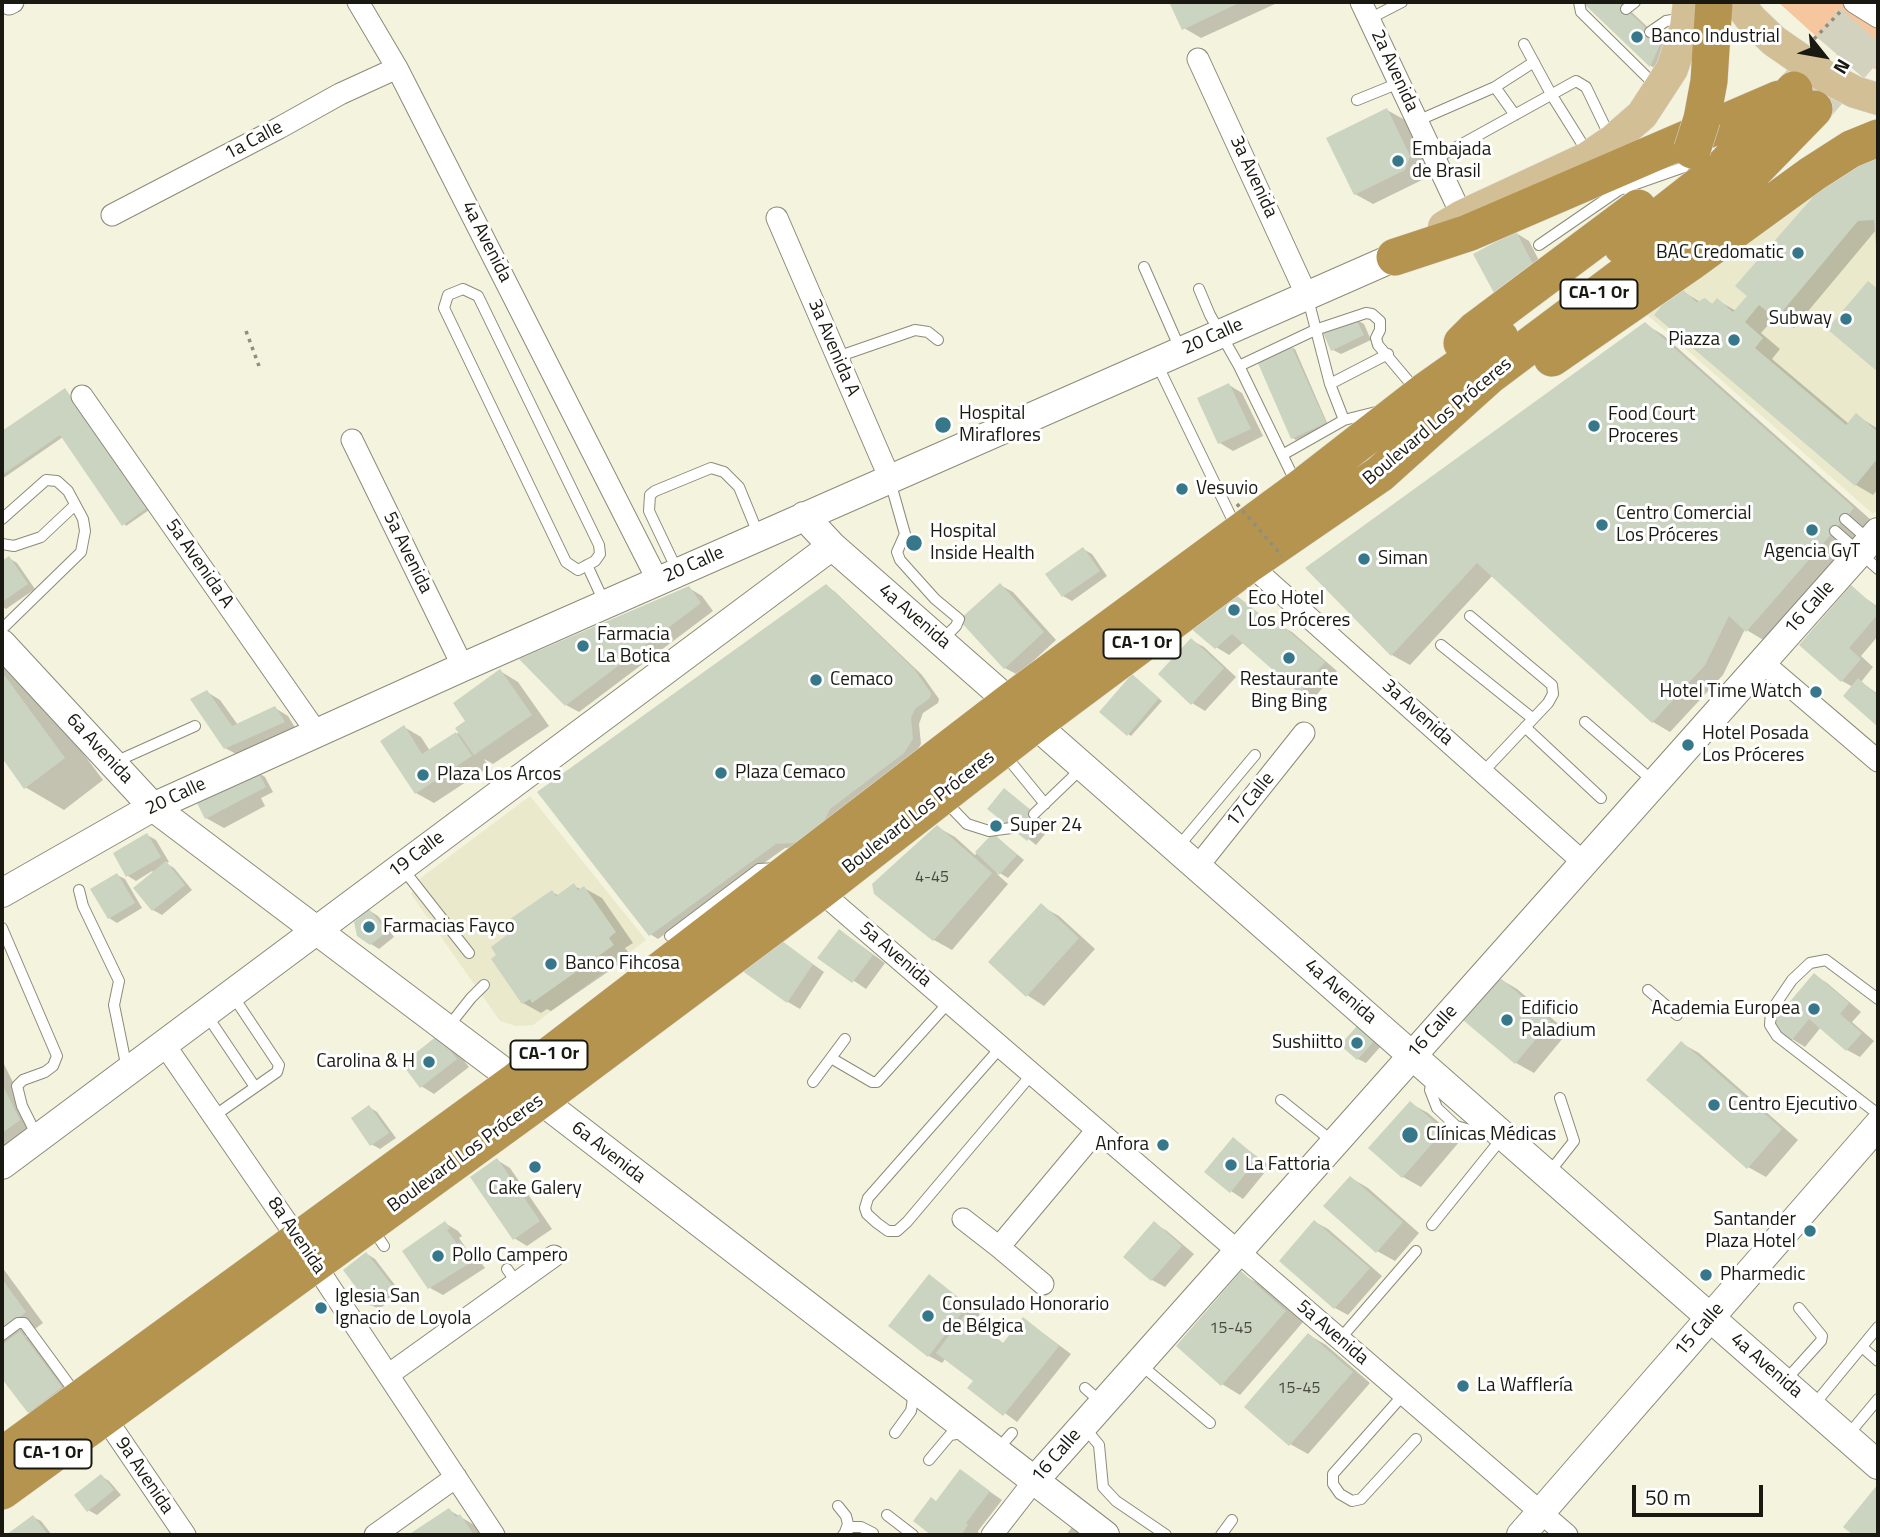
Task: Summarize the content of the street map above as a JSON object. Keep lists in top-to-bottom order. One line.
{"streets":{"highway":["CA-1 Or","Boulevard Los Próceres"],"street":["2a Avenida","1a Calle","3a Avenida","4a Avenida","20 Calle","3a Avenida A","5a Avenida","5a Avenida A","16 Calle","6a Avenida","17 Calle","19 Calle","8a Avenida","15 Calle","9a Avenida"]},"crossings":[["1a Calle","4a Avenida"],["3a Avenida","20 Calle"],["3a Avenida","Boulevard Los Próceres"],["3a Avenida","16 Calle"],["4a Avenida","20 Calle"],["4a Avenida","Boulevard Los Próceres"],["4a Avenida","16 Calle"],["4a Avenida","17 Calle"],["4a Avenida","19 Calle"],["4a Avenida","15 Calle"],["20 Calle","3a Avenida A"],["20 Calle","5a Avenida"],["20 Calle","5a Avenida A"],["20 Calle","6a Avenida"],["Boulevard Los Próceres","5a Avenida"],["Boulevard Los Próceres","6a Avenida"],["Boulevard Los Próceres","8a Avenida"],["Boulevard Los Próceres","9a Avenida"],["5a Avenida","16 Calle"],["5a Avenida","15 Calle"],["16 Calle","6a Avenida"],["6a Avenida","19 Calle"],["19 Calle","8a Avenida"]],"places":["Banco Industrial","Embajada de Brasil","BAC Credomatic","Subway","Piazza","Hospital Miraflores","Food Court Proceres","Vesuvio","Centro Comercial Los Próceres","Agencia GyT","Hospital Inside Health","Siman","Eco Hotel Los Próceres","Farmacia La Botica","Restaurante Bing Bing","Cemaco","Hotel Time Watch","Hotel Posada Los Próceres","Plaza Cemaco","Plaza Los Arcos","Super 24","Farmacias Fayco","Banco Fihcosa","Academia Europea","Edificio Paladium","Sushiitto","Carolina & H","Centro Ejecutivo","Clínicas Médicas","Anfora","La Fattoria","Cake Galery","Santander Plaza Hotel","Pollo Campero","Pharmedic","Iglesia San Ignacio de Loyola","Consulado Honorario de Bélgica","La Wafflería"],"house_numbers":["4-45","15-45","15-45"],"scale_bar":"50 m","north":"bottom right"}
